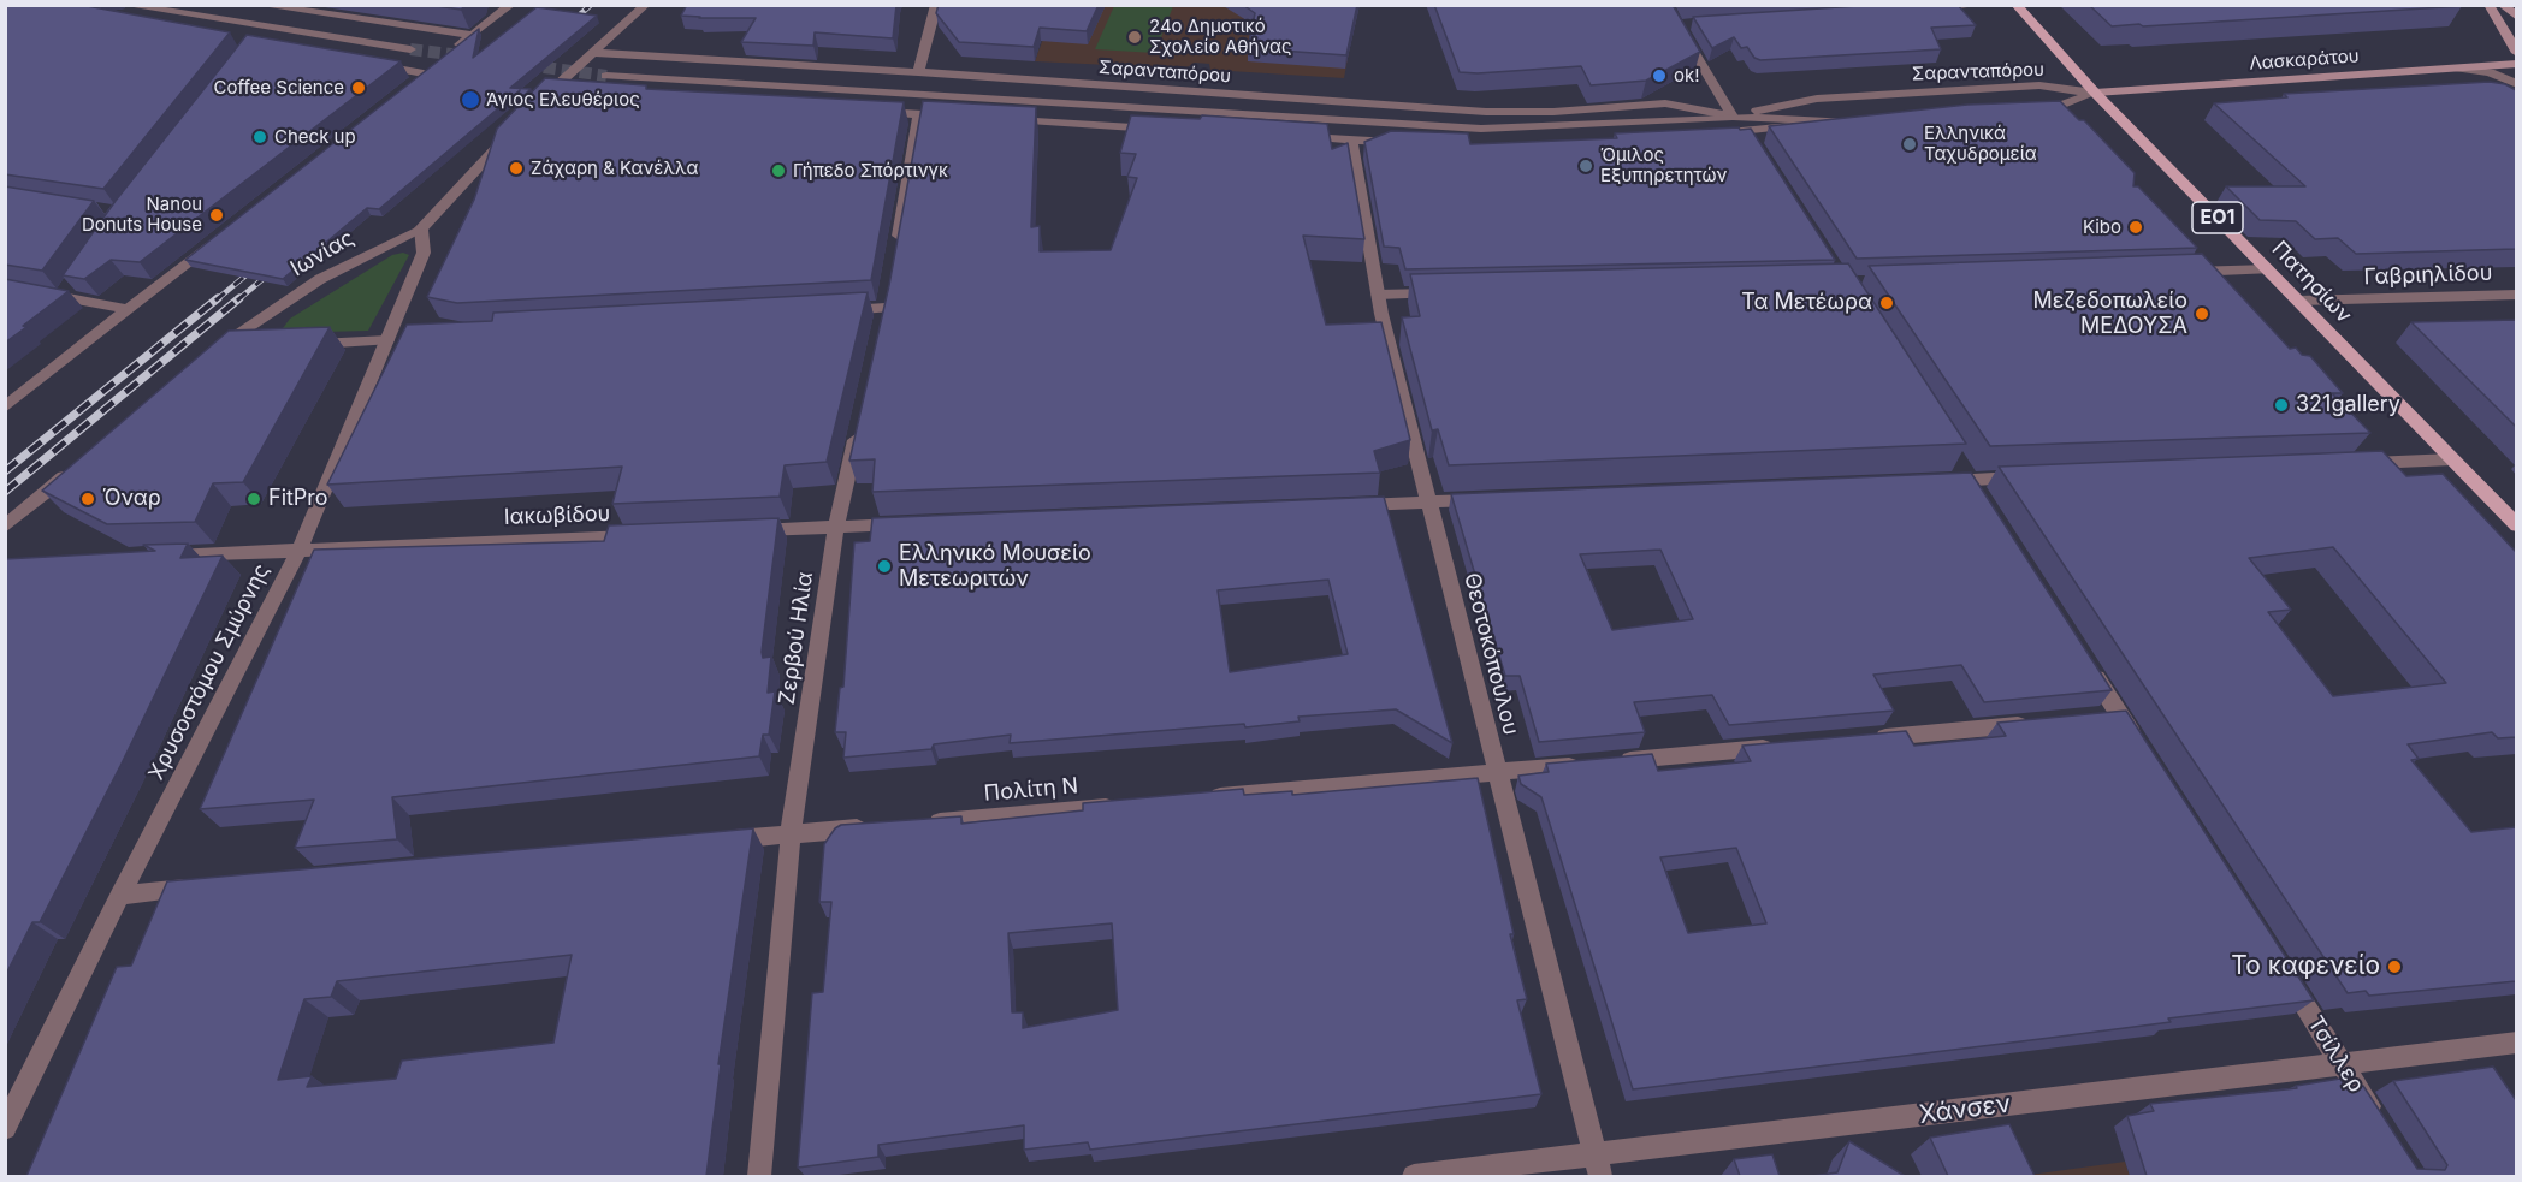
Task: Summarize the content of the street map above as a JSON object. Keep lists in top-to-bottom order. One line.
{"streets":{"main road":["Λασκαράτου","ΕΟ1","Πατησίων"],"street":["Σαρανταπόρου","Ιωνίας","Γαβριηλίδου","Ιακωβίδου","Ζερβού Ηλία","Θεοτοκόπουλου","Χρυσοστόμου Σμύρνης","Πολίτη Ν","Τσίλλερ","Χάνσεν"]},"crossings":[["Λασκαράτου","Σαρανταπόρου"],["Λασκαράτου","Πατησίων"],["Σαρανταπόρου","Πατησίων"],["Ιωνίας","Χρυσοστόμου Σμύρνης"],["Γαβριηλίδου","Πατησίων"],["Ιακωβίδου","Χρυσοστόμου Σμύρνης"],["Θεοτοκόπουλου","Χάνσεν"],["Τσίλλερ","Χάνσεν"]],"places":["24ο Δημοτικό Σχολείο Αθήνας","ok!","Coffee Science","Άγιος Ελευθέριος","Check up","Ελληνικά Ταχυδρομεία","Όμιλος Εξυπηρετητών","Ζάχαρη & Κανέλλα","Γήπεδο Σπόρτινγκ","Nanou Donuts House","Kibo","Τα Μετέωρα","Μεζεδοπωλείο ΜΕΔΟΥΣΑ","321gallery","Όναρ","FitPro","Ελληνικό Μουσείο Μετεωριτών","Το καφενείο"]}
